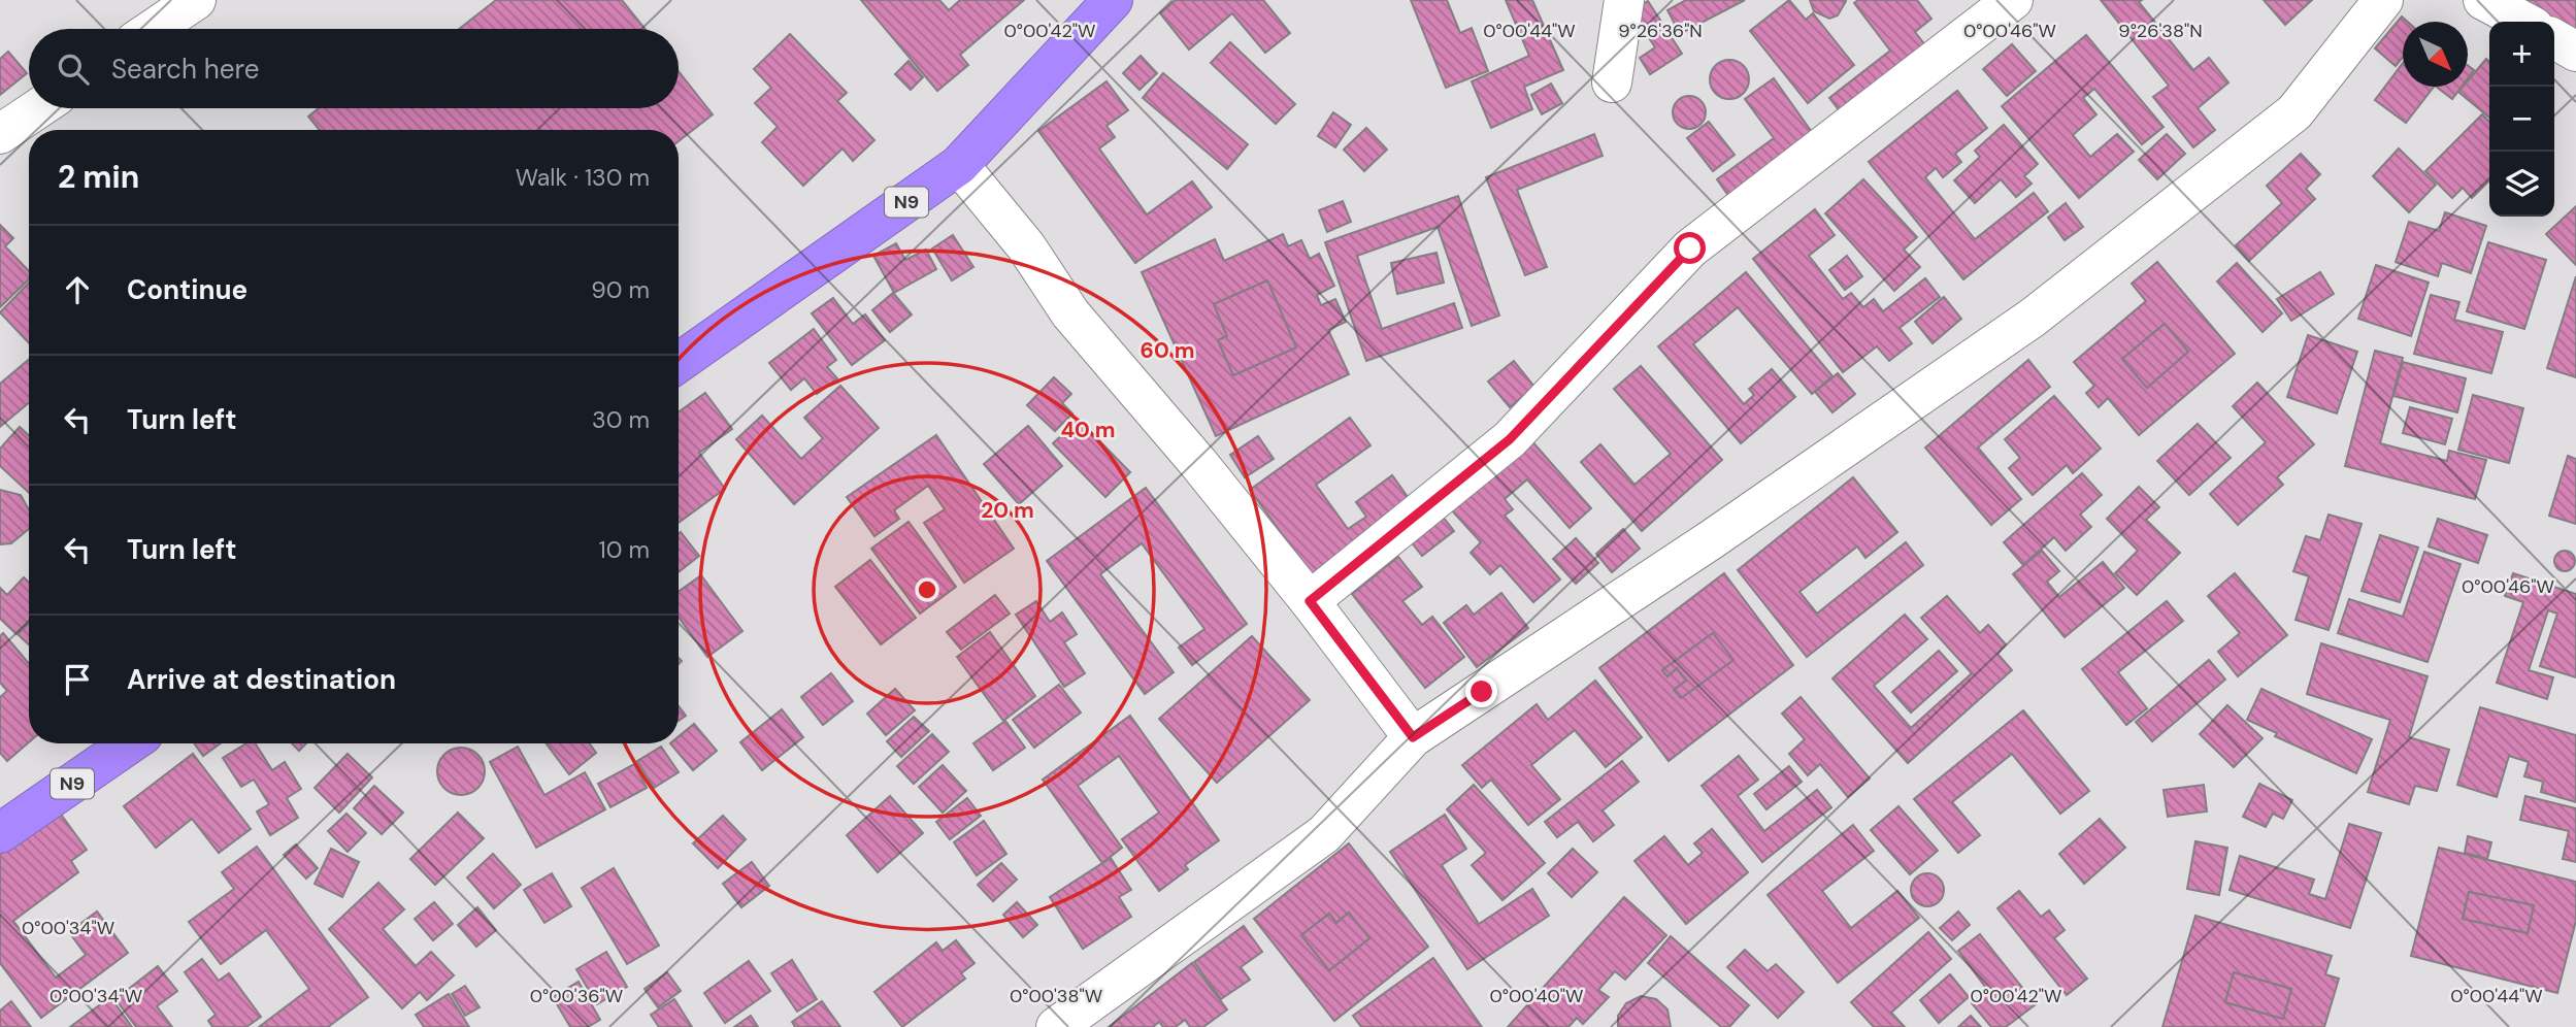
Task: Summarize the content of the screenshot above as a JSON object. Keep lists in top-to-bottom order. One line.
{"streets":{"highway":["N9"]},"north":"bottom right","page":{"map_buttons":["+","−"],"search":"Search here","heading":["2 min","Walk · 130 m"],"list":[["Continue","90 m"],["Turn left","30 m"],["Turn left","10 m"],"Arrive at destination"]},"coordinates":["9°26'36\"N","9°26'38\"N","0°00'42\"W","0°00'44\"W","0°00'46\"W","0°00'34\"W","0°00'36\"W","0°00'38\"W","0°00'40\"W"],"rings":["60 m","40 m","20 m"]}
